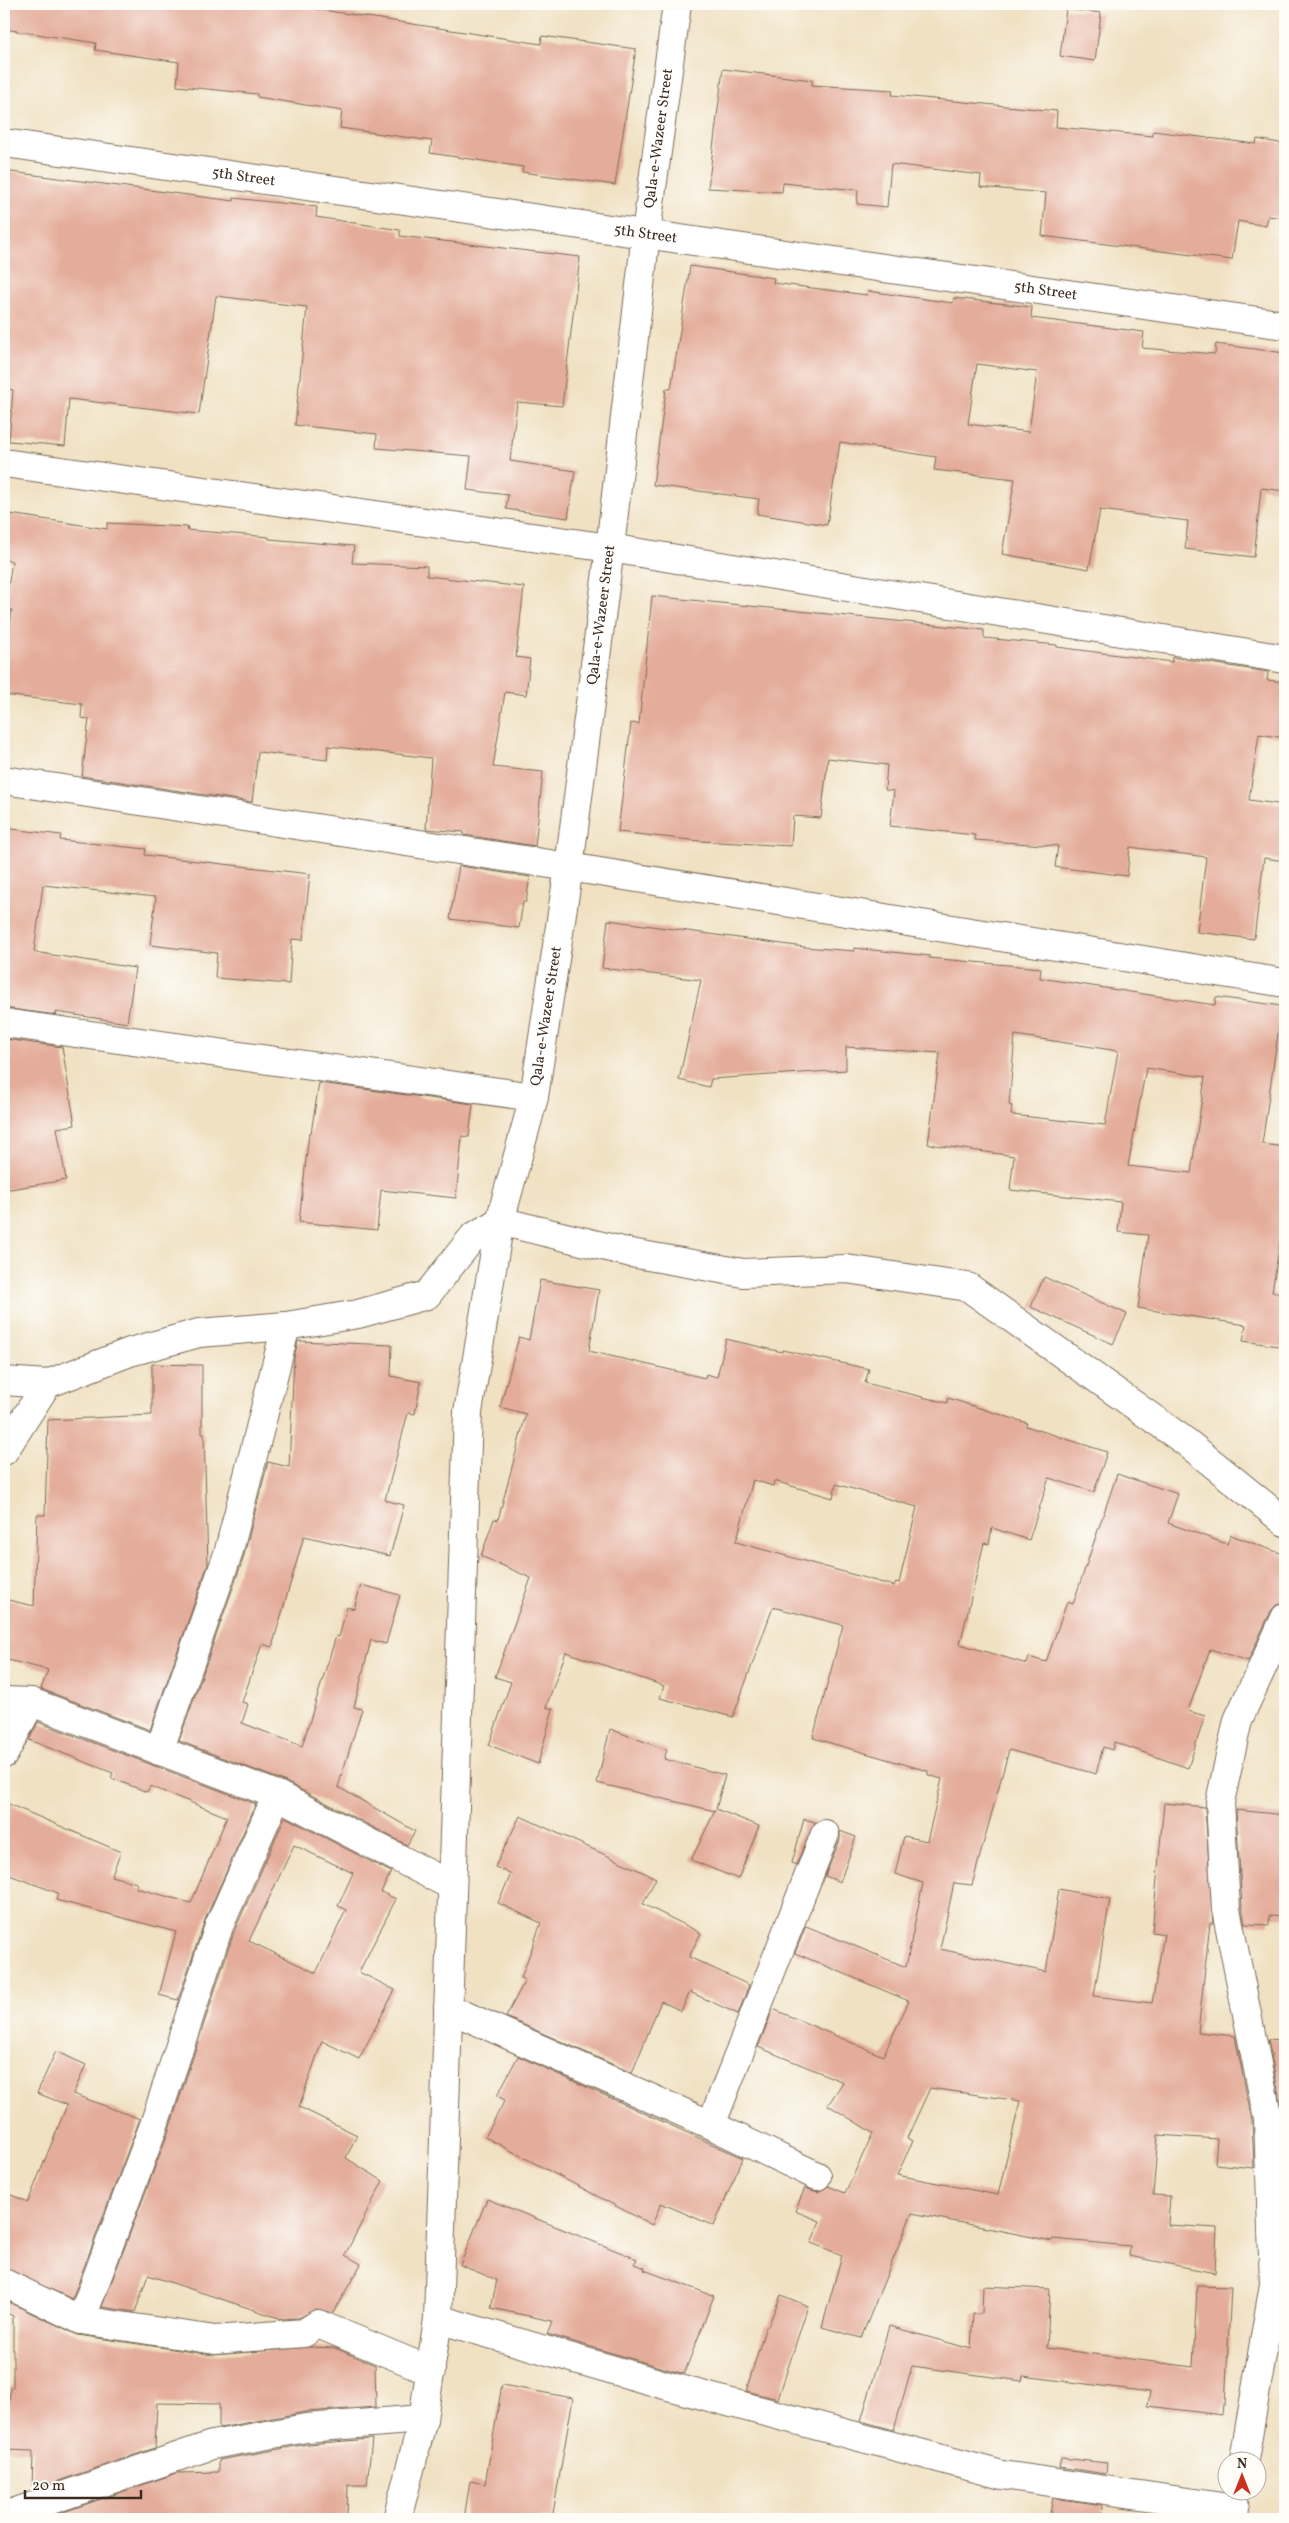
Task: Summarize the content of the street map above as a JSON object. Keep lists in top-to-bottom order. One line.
{"streets":{"street":["Qala-e-Wazeer Street","5th Street"]},"crossings":[["Qala-e-Wazeer Street","5th Street"]],"scale_bar":"20 m","north":"top"}
